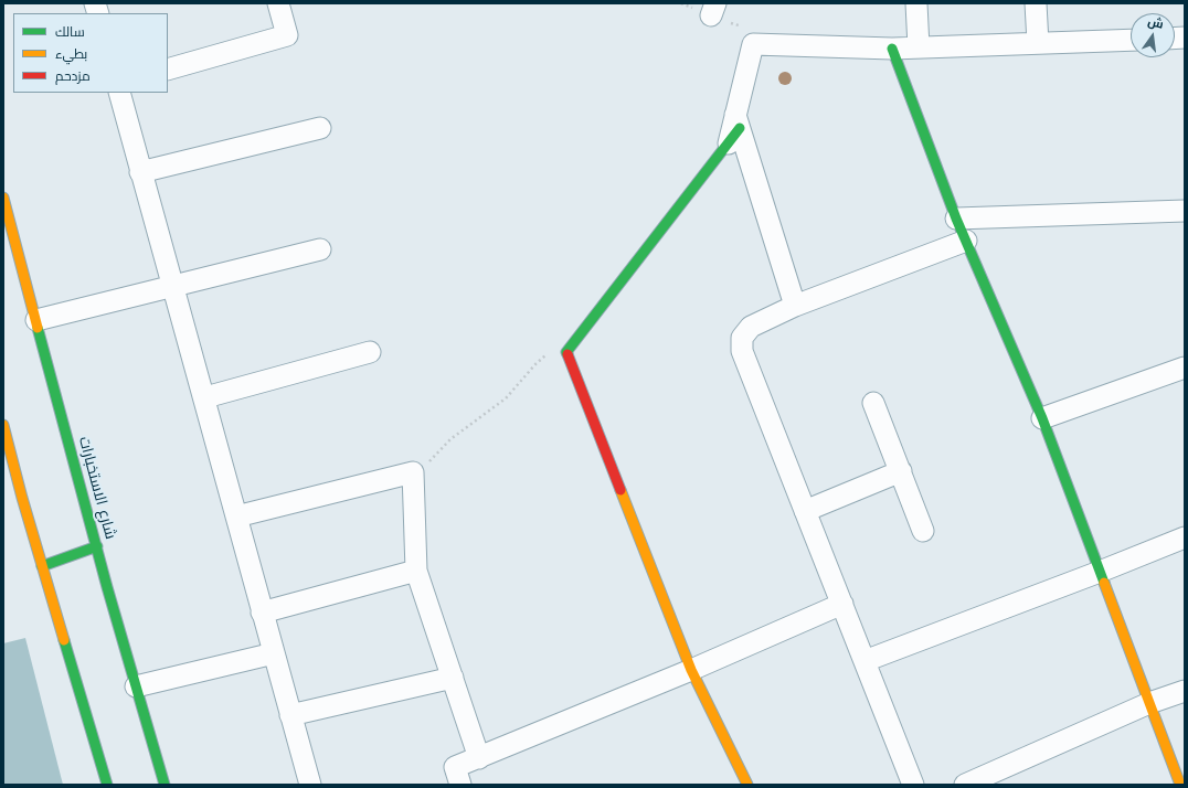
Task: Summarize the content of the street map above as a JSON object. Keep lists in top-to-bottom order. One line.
{"streets":{"street":["شارع الاستخبارات"]},"legend":["سالك","بطيء","مزدحم"],"north":"top"}
